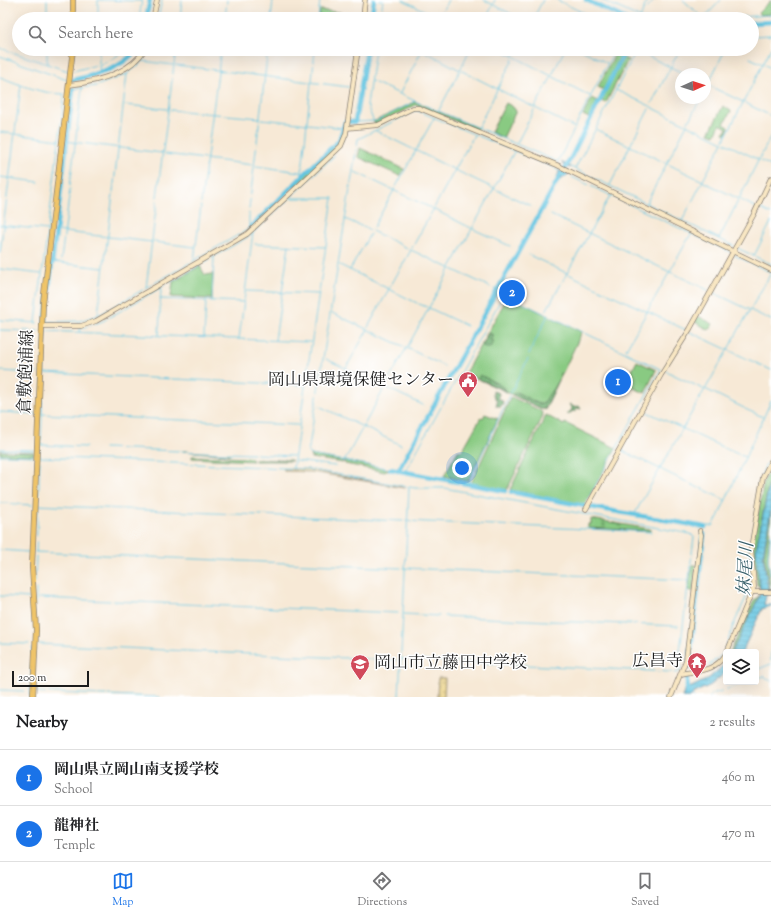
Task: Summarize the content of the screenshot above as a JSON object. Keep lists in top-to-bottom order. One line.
{"streets":{"main road":["倉敷飽浦線"]},"water":["妹尾川"],"places":{"public building":["岡山県環境保健センター"],"temple":["広昌寺"],"school or university":["岡山市立藤田中学校"]},"scale_bar":"200 m","north":"right","page":{"search":"Search here","pins":["2","1"],"scale":"200 m","heading":["Nearby","2 results"],"list":[{"mark":"1","name":"岡山県立岡山南支援学校","note":"School","value":"460 m"},{"mark":"2","name":"龍神社","note":"Temple","value":"470 m"}],"nav":["Map","Directions","Saved"]}}
